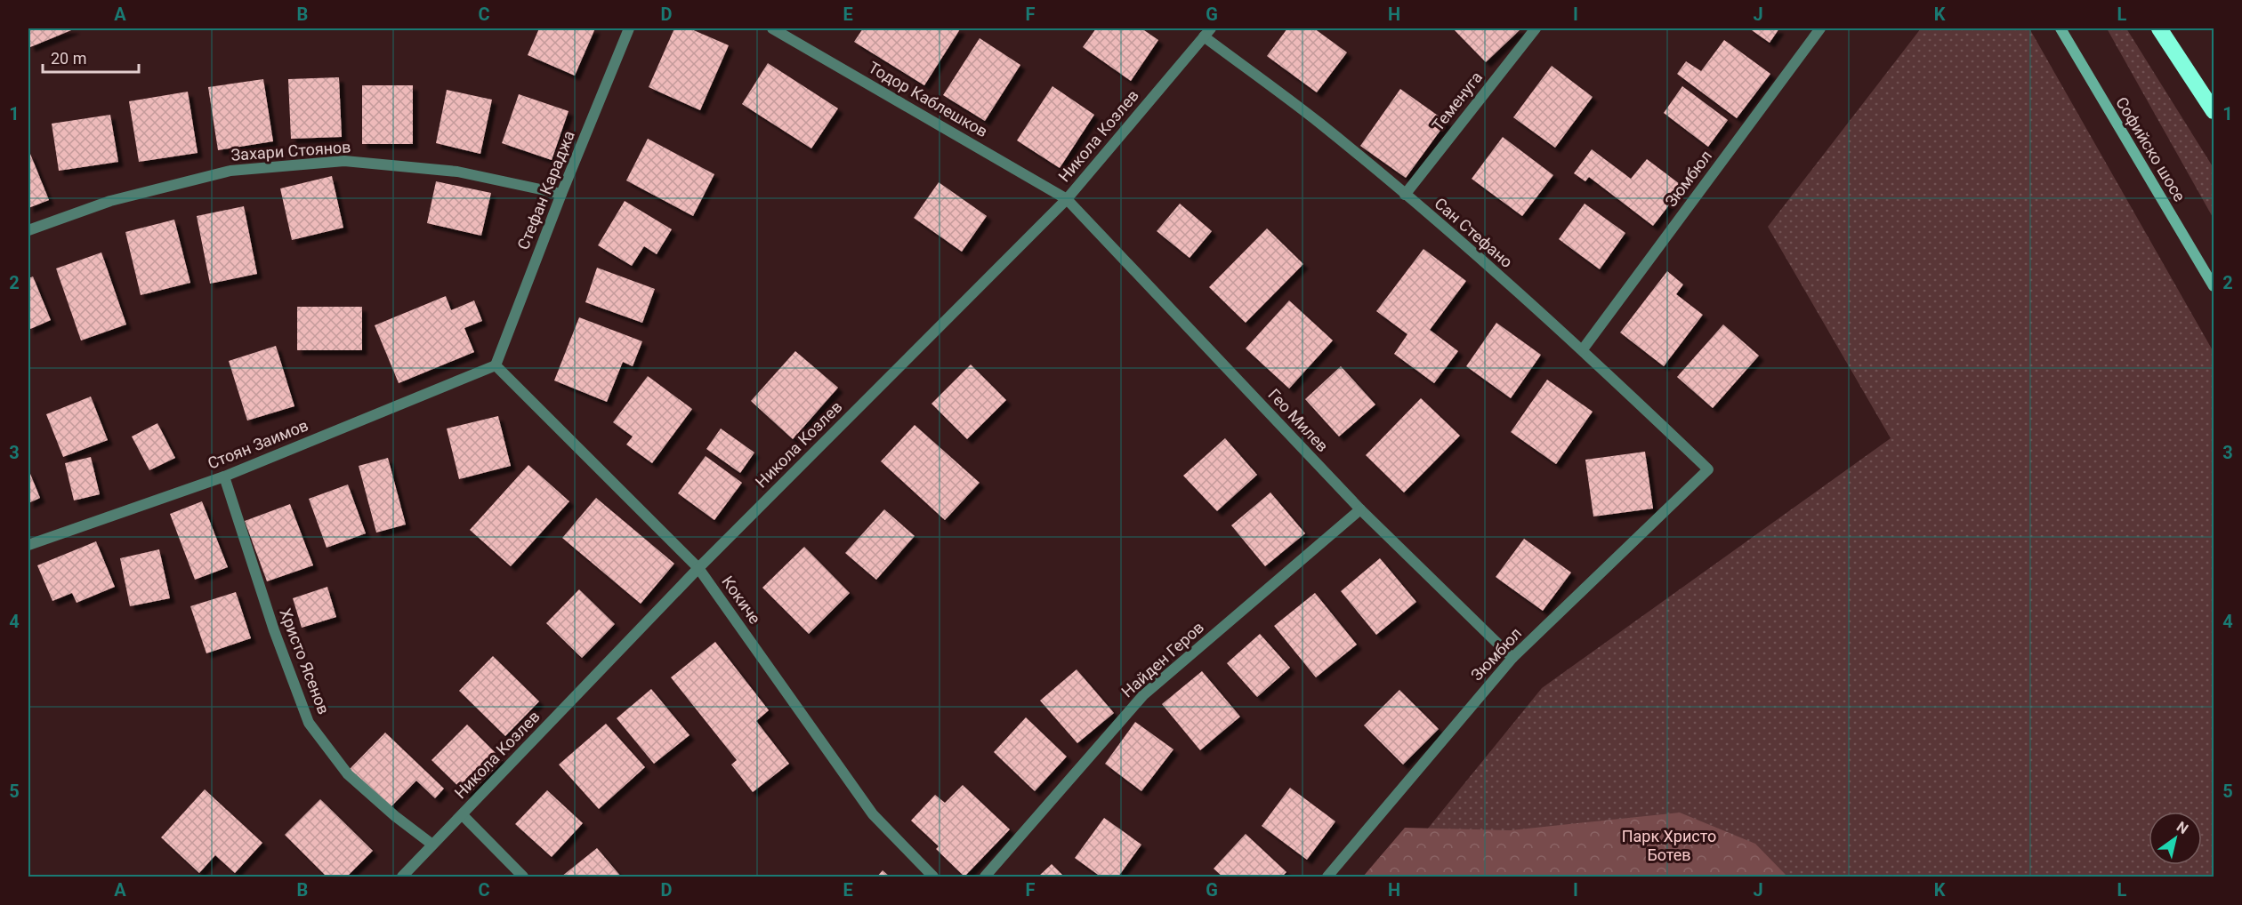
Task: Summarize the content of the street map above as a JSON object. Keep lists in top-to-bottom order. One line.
{"streets":{"main road":["Софийско шосе"],"street":["Тодор Каблешков","Теменуга","Никола Козлев","Захари Стоянов","Зюмбюл","Стефан Караджа","Сан Стефано","Гео Милев","Стоян Заимов","Кокиче","Найден Геров","Христо Ясенов"]},"crossings":[["Тодор Каблешков","Никола Козлев"],["Тодор Каблешков","Гео Милев"],["Теменуга","Сан Стефано"],["Никола Козлев","Сан Стефано"],["Никола Козлев","Гео Милев"],["Никола Козлев","Кокиче"],["Никола Козлев","Христо Ясенов"],["Захари Стоянов","Стефан Караджа"],["Зюмбюл","Сан Стефано"],["Зюмбюл","Гео Милев"],["Стефан Караджа","Стоян Заимов"],["Стефан Караджа","Кокиче"],["Гео Милев","Найден Геров"],["Стоян Заимов","Кокиче"],["Стоян Заимов","Христо Ясенов"]],"parks":["Парк Христо Ботев"],"scale_bar":"20 m","north":"top right","grid":{"columns":["A","B","C","D","E","F","G","H","I","J","K","L"],"rows":["1","2","3","4","5"]}}
